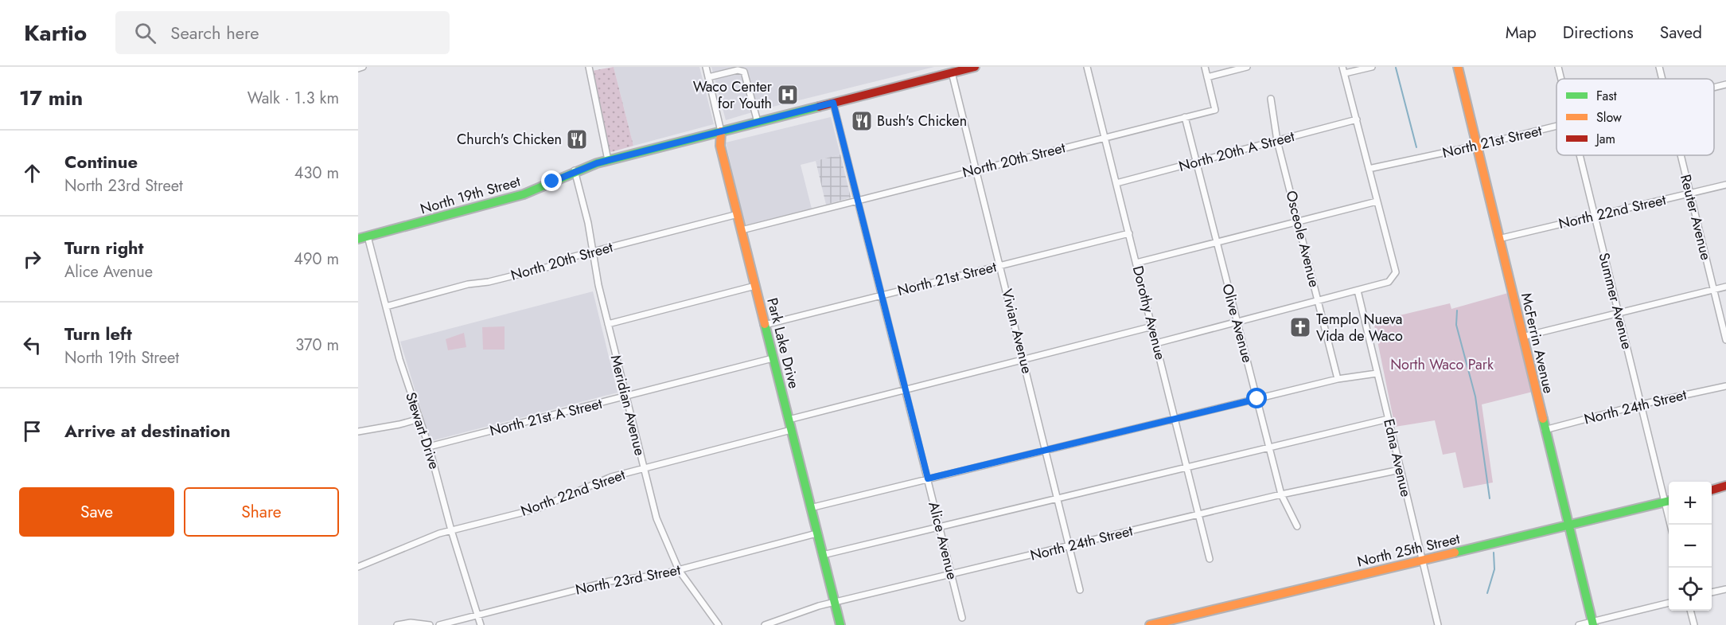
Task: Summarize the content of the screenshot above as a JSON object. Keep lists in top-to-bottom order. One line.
{"streets":{"street":["North 21st Street","North 20th A Street","North 20th Street","North 19th Street","North 22nd Street","Reuter Avenue","Osceole Avenue","Summer Avenue","Dorothy Avenue","Olive Avenue","Vivian Avenue","Park Lake Drive","McFerrin Avenue","Meridian Avenue","North 24th Street","North 21st A Street","Stewart Drive","Edna Avenue","Alice Avenue","North 25th Street","North 23rd Street"]},"crossings":[["North 21st Street","Dorothy Avenue"],["North 21st Street","Vivian Avenue"],["North 21st Street","Park Lake Drive"],["North 21st Street","McFerrin Avenue"],["North 21st Street","Alice Avenue"],["North 20th A Street","Osceole Avenue"],["North 20th A Street","Dorothy Avenue"],["North 20th A Street","Olive Avenue"],["North 20th Street","Dorothy Avenue"],["North 20th Street","Olive Avenue"],["North 20th Street","Vivian Avenue"],["North 20th Street","Park Lake Drive"],["North 20th Street","Meridian Avenue"],["North 20th Street","Stewart Drive"],["North 20th Street","Alice Avenue"],["North 19th Street","Vivian Avenue"],["North 19th Street","Park Lake Drive"],["North 19th Street","Meridian Avenue"],["North 19th Street","Stewart Drive"],["North 19th Street","Alice Avenue"],["North 22nd Street","Reuter Avenue"],["North 22nd Street","Summer Avenue"],["North 22nd Street","Park Lake Drive"],["North 22nd Street","McFerrin Avenue"],["North 22nd Street","Meridian Avenue"],["North 22nd Street","Stewart Drive"],["Summer Avenue","North 24th Street"],["Summer Avenue","North 25th Street"],["Dorothy Avenue","North 24th Street"],["Olive Avenue","North 24th Street"],["Vivian Avenue","North 24th Street"],["Park Lake Drive","North 24th Street"],["Park Lake Drive","North 21st A Street"],["Park Lake Drive","North 23rd Street"],["McFerrin Avenue","North 24th Street"],["McFerrin Avenue","North 25th Street"],["Meridian Avenue","North 21st A Street"],["Meridian Avenue","North 23rd Street"],["North 24th Street","Edna Avenue"],["North 24th Street","Alice Avenue"],["North 21st A Street","Stewart Drive"],["Stewart Drive","North 23rd Street"],["Edna Avenue","North 25th Street"]],"parks":["North Waco Park"],"places":{"hospital":["Waco Center for Youth"],"restaurant":["Bush's Chicken","Church's Chicken"],"church":["Templo Nueva Vida de Waco"]},"legend":["Fast","Slow","Jam"],"page":{"header":"Kartio","search":"Search here","nav":["Map","Directions","Saved"],"heading":["17 min","Walk · 1.3 km"],"list":[["Continue","North 23rd Street","430 m"],["Turn right","Alice Avenue","490 m"],["Turn left","North 19th Street","370 m"],"Arrive at destination"],"buttons":["Save","Share"],"map_buttons":["+","−"]}}
